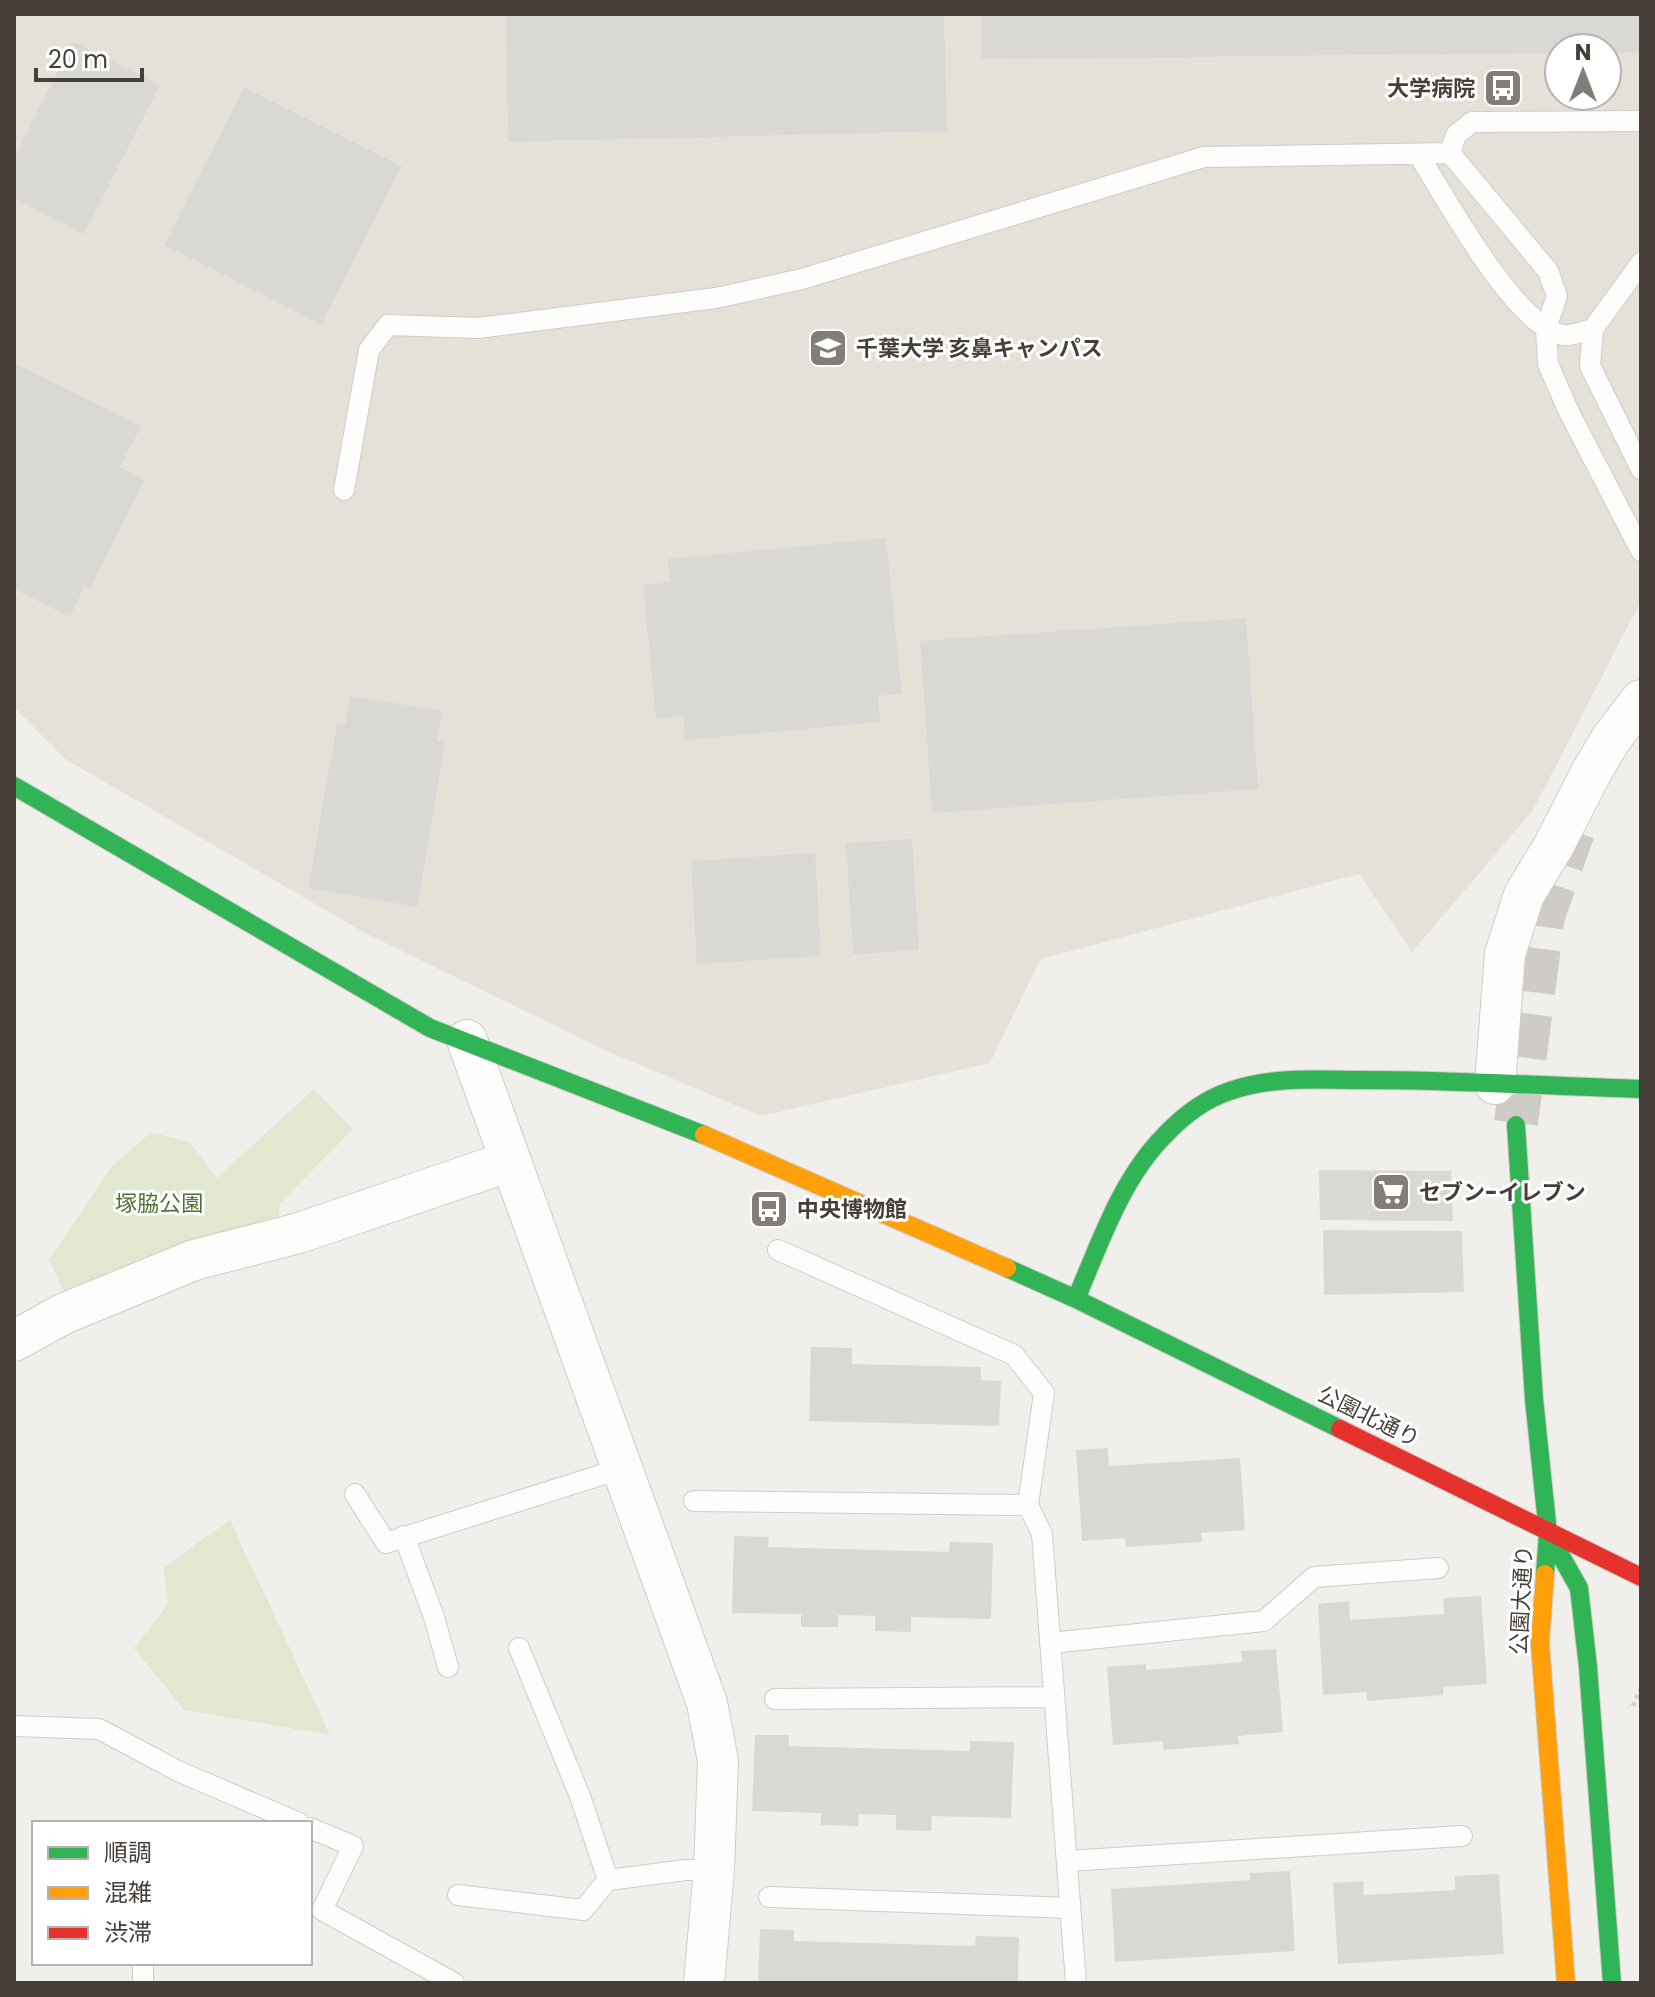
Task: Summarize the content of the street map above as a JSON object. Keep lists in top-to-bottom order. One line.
{"streets":{"street":["公園北通り","公園大通り"]},"crossings":[["公園北通り","公園大通り"]],"parks":["塚脇公園"],"places":{"bus stop":["大学病院","中央博物館"],"school or university":["千葉大学 亥鼻キャンパス"],"supermarket":["セブン-イレブン"]},"legend":["順調","混雑","渋滞"],"scale_bar":"20 m","north":"top"}
